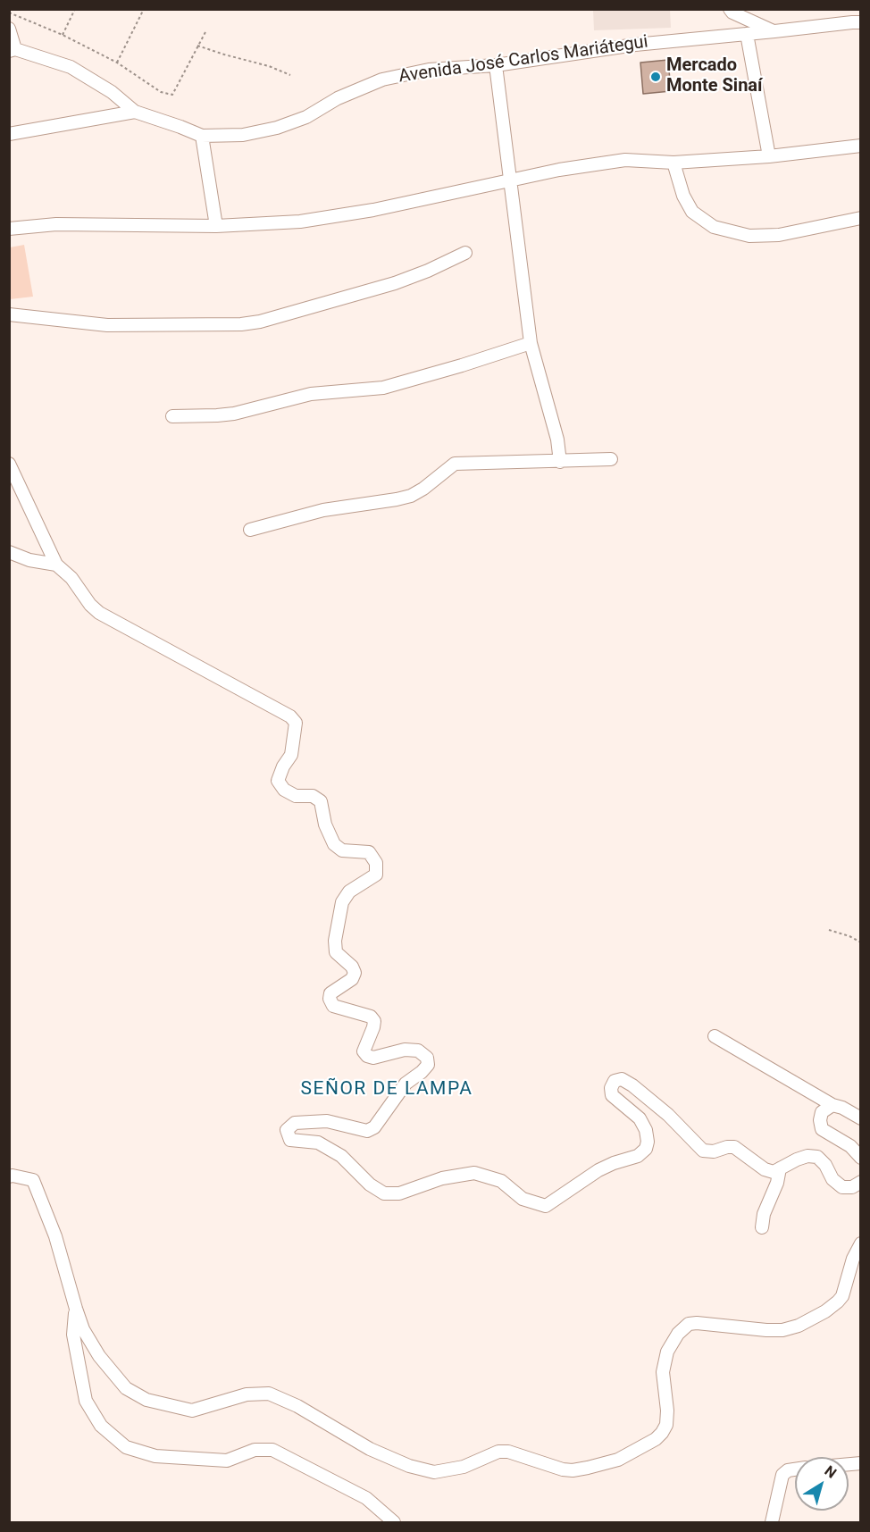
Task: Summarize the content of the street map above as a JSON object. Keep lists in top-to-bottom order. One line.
{"streets":{"street":["Avenida José Carlos Mariátegui"]},"districts":["SEÑOR DE LAMPA"],"places":["Mercado Monte Sinaí"],"north":"top right"}
